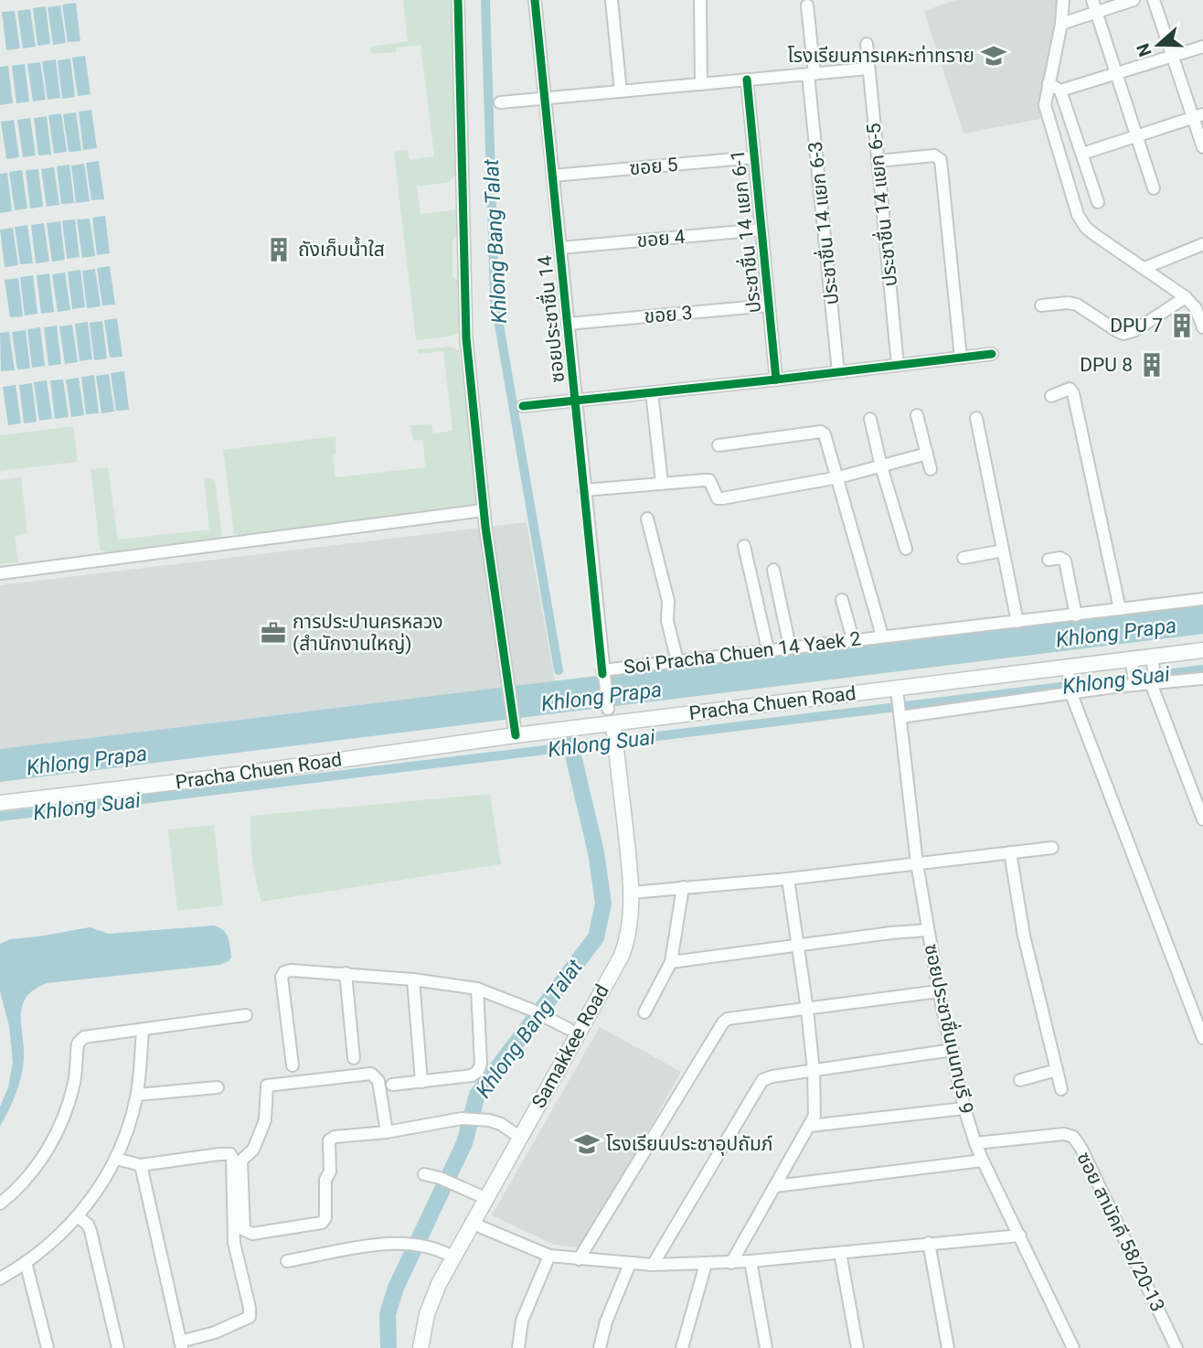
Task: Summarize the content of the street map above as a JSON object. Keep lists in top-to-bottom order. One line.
{"streets":{"main road":["Pracha Chuen Road","Samakkee Road"],"street":["ฃอย 5","ประชาชื่น 14 แยก 6-5","ประชาชื่น 14 แยก 6-3","ประชาชื่น 14 แยก 6-1","ขอย 4","ขอย 3","ซอยประชาชื่น 14","Soi Pracha Chuen 14 Yaek 2","ซอยประชาชื่นนนทบุรี 9","ซอย สามัคคี 58/20-13"]},"crossings":[["ฃอย 5","ประชาชื่น 14 แยก 6-1"],["ฃอย 5","ซอยประชาชื่น 14"],["ประชาชื่น 14 แยก 6-1","ขอย 4"],["ประชาชื่น 14 แยก 6-1","ขอย 3"],["ขอย 4","ซอยประชาชื่น 14"],["ขอย 3","ซอยประชาชื่น 14"],["ซอยประชาชื่น 14","Soi Pracha Chuen 14 Yaek 2"],["ซอยประชาชื่น 14","Pracha Chuen Road"],["ซอยประชาชื่น 14","Samakkee Road"],["Pracha Chuen Road","ซอยประชาชื่นนนทบุรี 9"],["Pracha Chuen Road","Samakkee Road"],["ซอยประชาชื่นนนทบุรี 9","ซอย สามัคคี 58/20-13"]],"water":["Khlong Bang Talat","Khlong Prapa","Khlong Suai"],"places":{"school or university":["โรงเรียนการเคหะท่าทราย","โรงเรียนประชาอุปถัมภ์"],"building":["ถังเก็บน้ำใส","DPU 7","DPU 8"],"office":["การประปานครหลวง (สำนักงานใหญ่)"]},"north":"left"}
